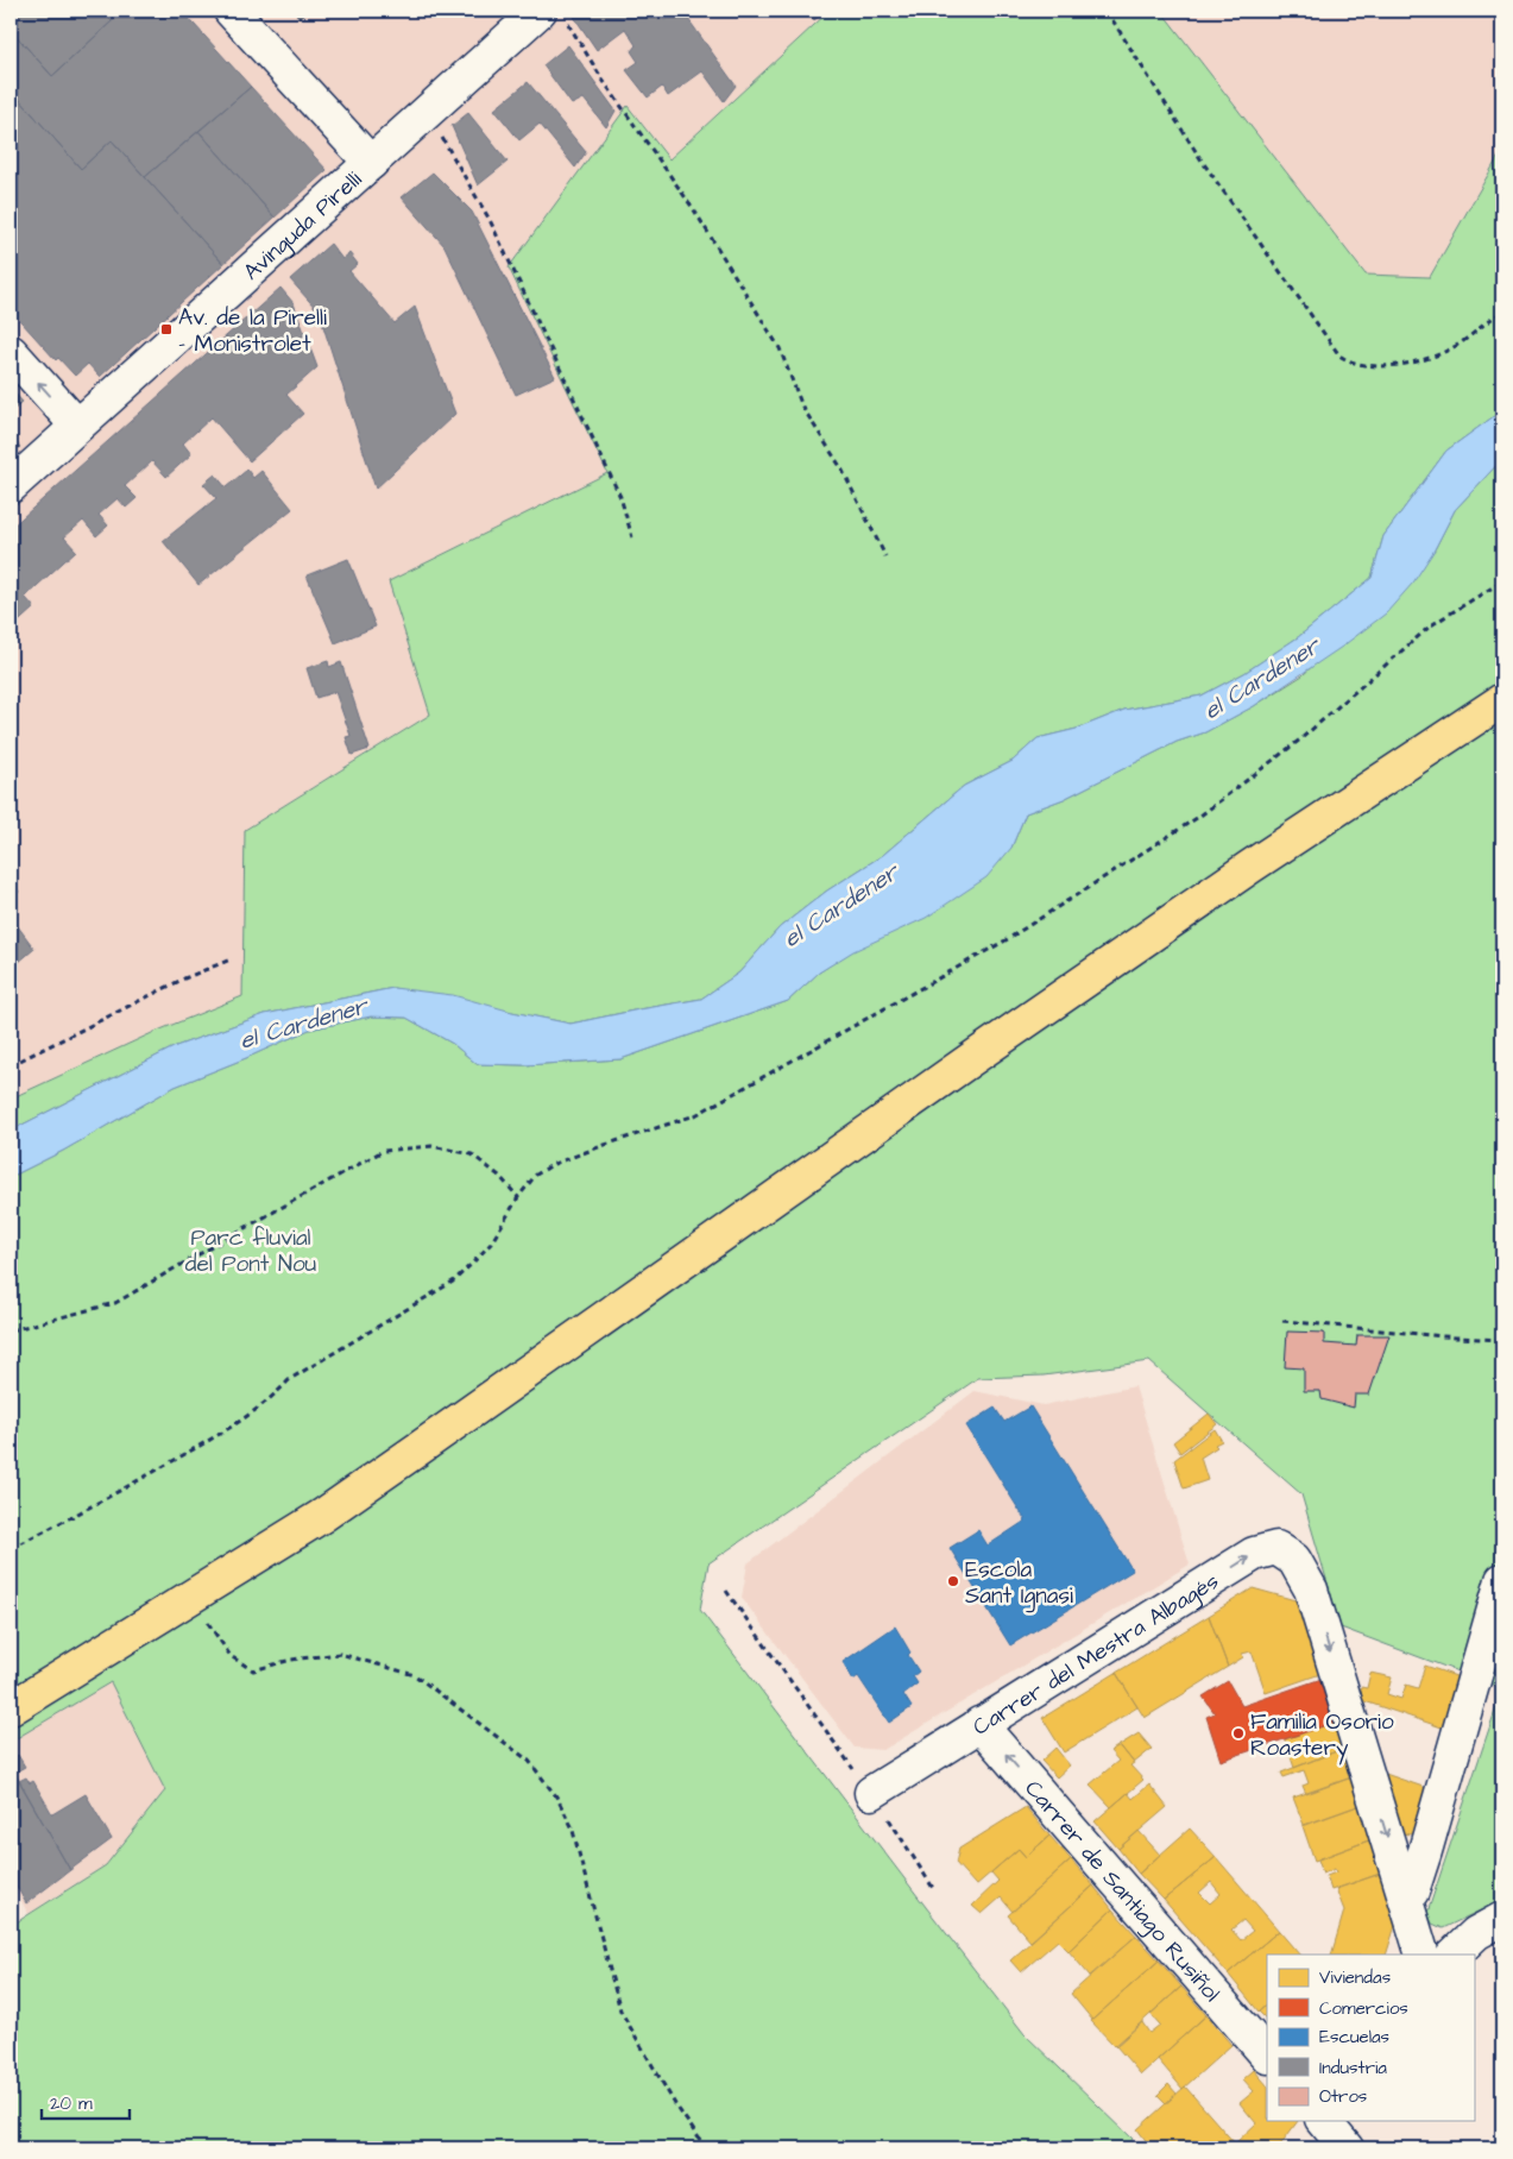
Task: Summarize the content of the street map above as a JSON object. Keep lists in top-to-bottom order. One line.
{"streets":{"street":["Avinguda Pirelli","Carrer del Mestra Albagés","Carrer de Santiago Rusiñol"]},"crossings":[["Carrer del Mestra Albagés","Carrer de Santiago Rusiñol"]],"one_way":["Carrer de Santiago Rusiñol"],"water":["el Cardener"],"parks":["Parc fluvial del Pont Nou"],"places":{"transit":["Av. de la Pirelli - Monistrolet"],"other":["Escola Sant Ignasi","Familia Osorio Roastery"]},"legend":["Viviendas","Comercios","Escuelas","Industria","Otros"],"scale_bar":"20 m"}
